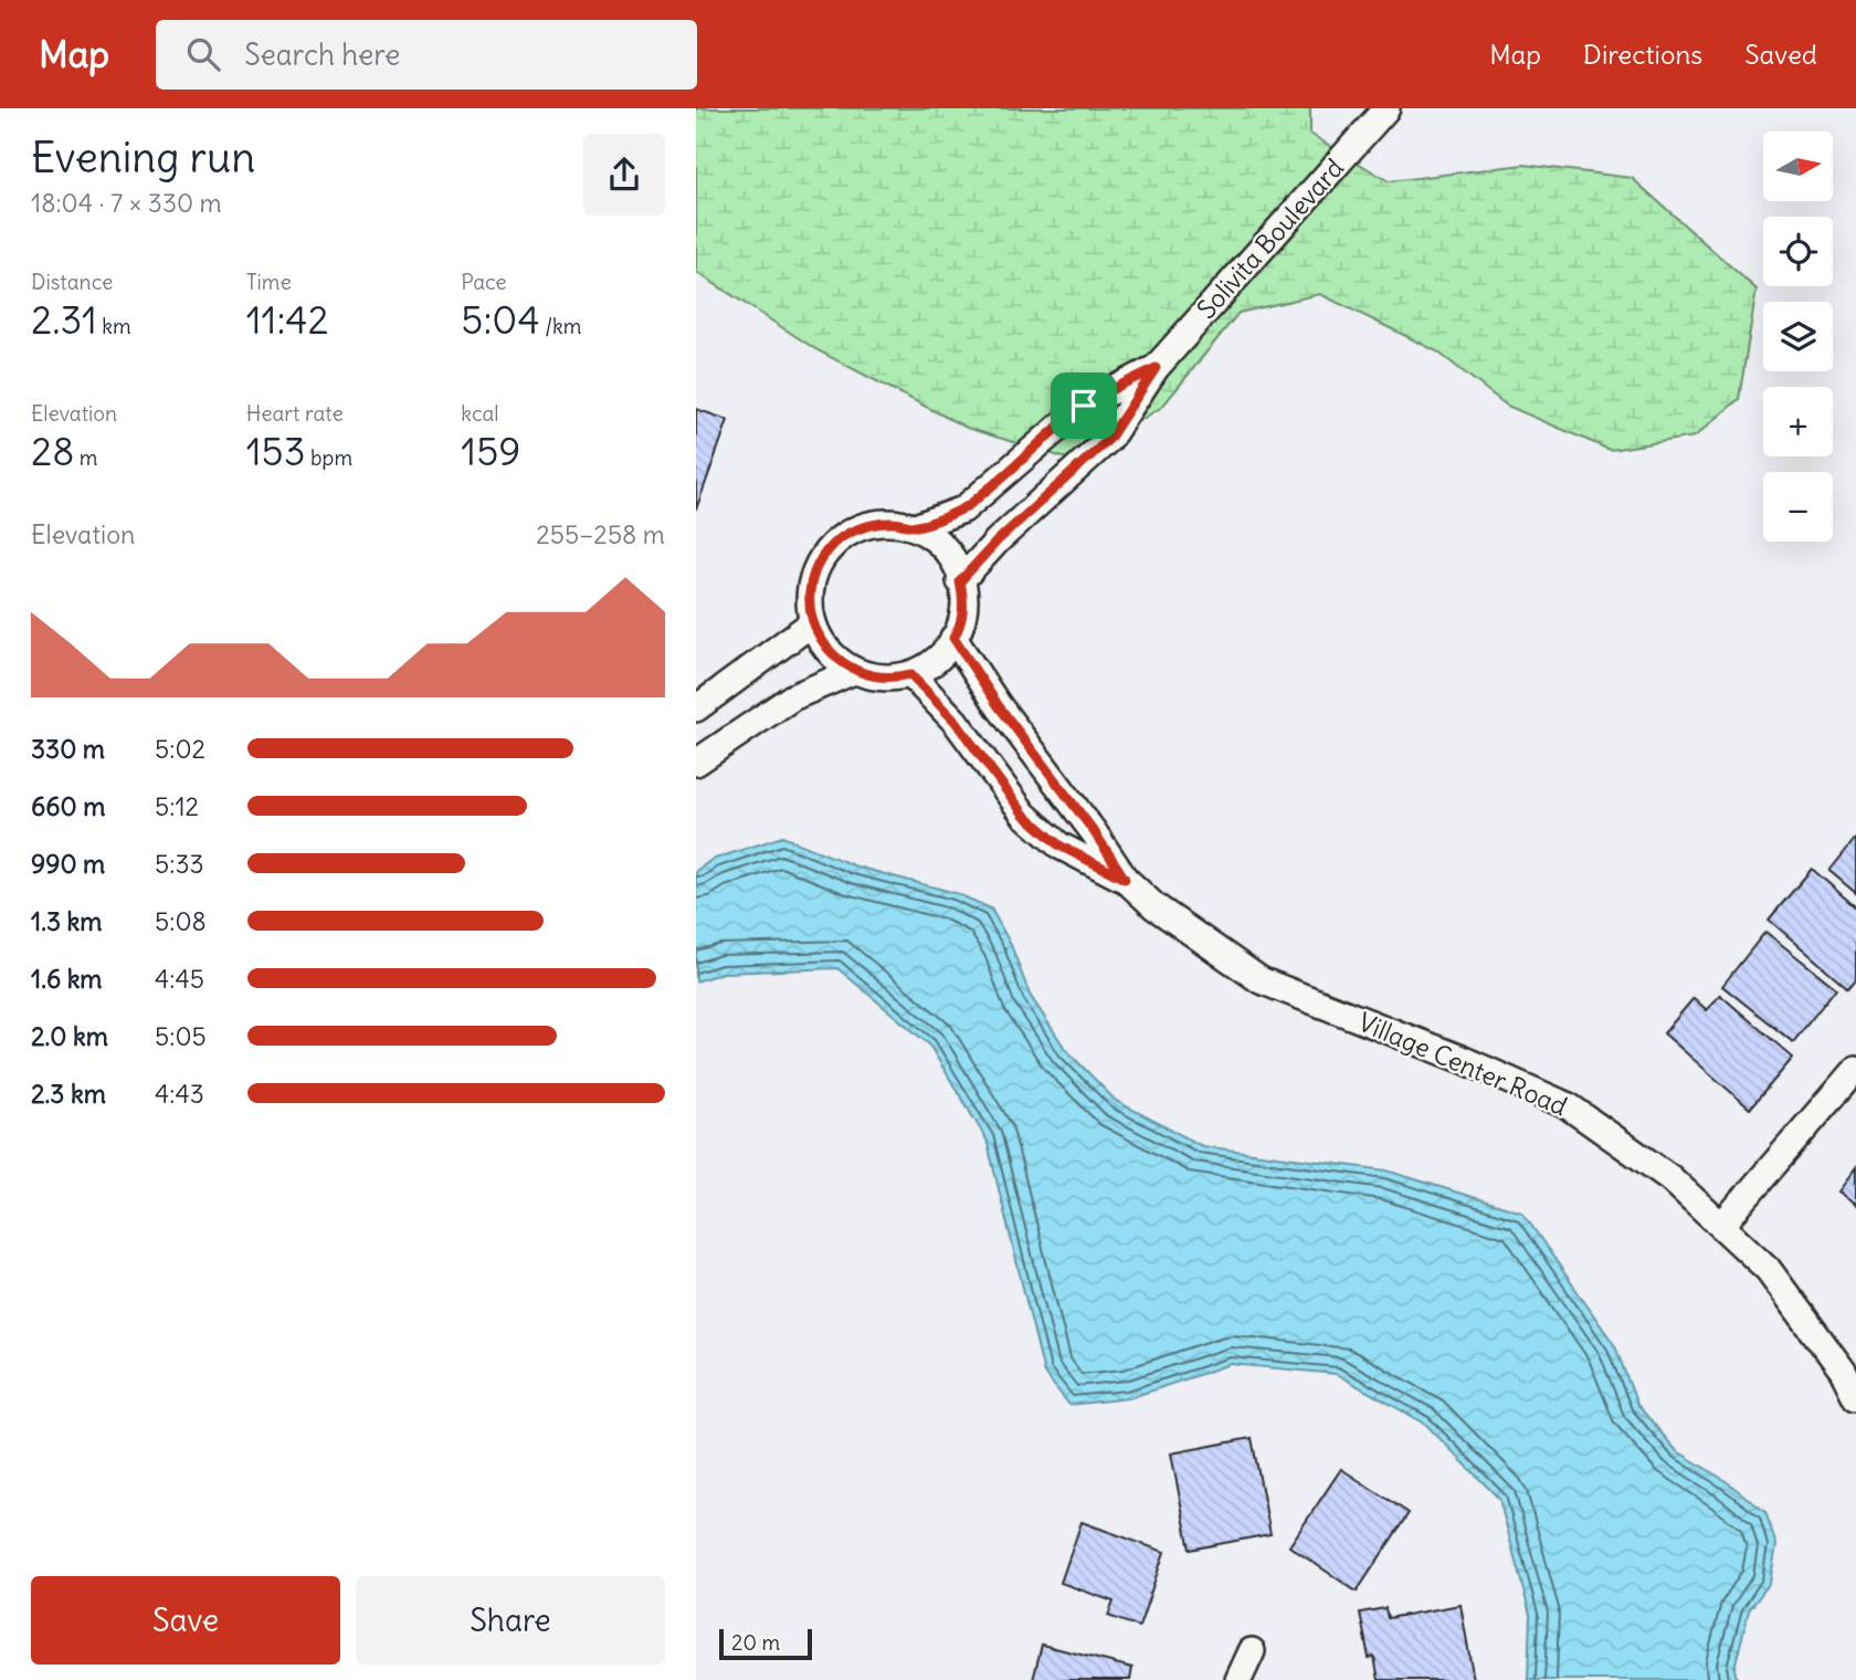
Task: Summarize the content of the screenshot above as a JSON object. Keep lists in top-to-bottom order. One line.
{"streets":{"street":["Solivita Boulevard","Village Center Road"]},"crossings":[["Solivita Boulevard","Village Center Road"]],"scale_bar":"20 m","north":"right","page":{"header":"Map","search":"Search here","nav":["Map","Directions","Saved"],"heading":["Evening run","18:04 · 7 × 330 m"],"map_buttons":["+","−"],"stats":[["Distance","2.31 km"],["Time","11:42"],["Pace","5:04 /km"],["Elevation","28 m"],["Heart rate","153 bpm"],["kcal","159"]],"chart":["Elevation","255–258 m"],"list":[{"name":"330 m","note":"5:02"},{"name":"660 m","note":"5:12"},{"name":"990 m","note":"5:33"},{"name":"1.3 km","note":"5:08"},{"name":"1.6 km","note":"4:45"},{"name":"2.0 km","note":"5:05"},{"name":"2.3 km","note":"4:43"}],"buttons":["Save","Share"],"scale":"20 m"}}
